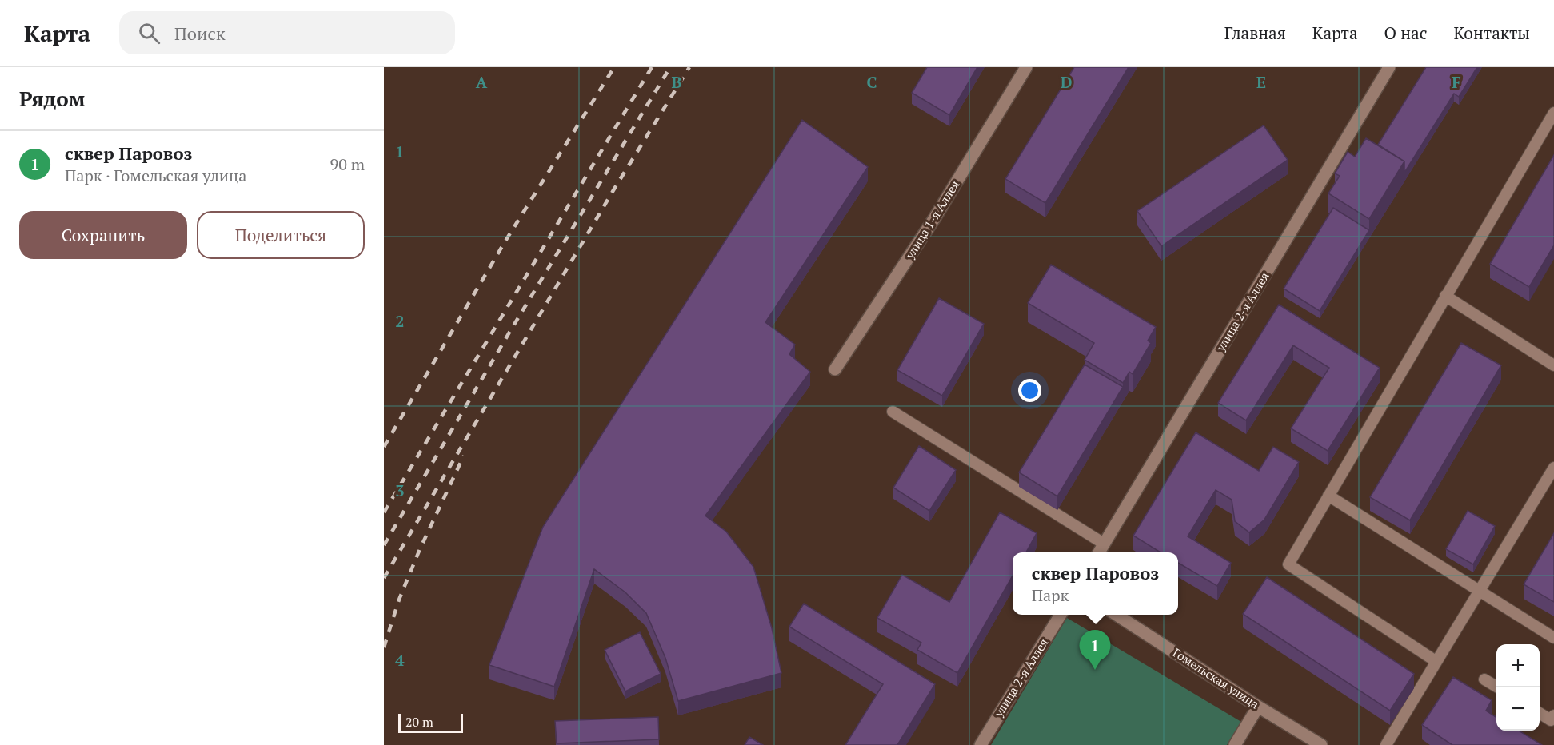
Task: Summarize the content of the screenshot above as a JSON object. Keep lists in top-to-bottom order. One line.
{"streets":{"street":["улица 1-я Аллея","улица 2-я Аллея","Гомельская улица"]},"scale_bar":"20 m","page":{"header":"Карта","search":"Поиск","nav":["Главная","Карта","О нас","Контакты"],"heading":"Рядом","list":[{"mark":"1","name":"сквер Паровоз","note":"Парк · Гомельская улица","value":"90 m"}],"buttons":["Сохранить","Поделиться"],"popup":["сквер Паровоз","Парк"],"pins":"1","map_buttons":["+","−"],"scale":"20 m"},"grid":{"columns":["A","B","C","D","E","F"],"rows":["1","2","3","4"]}}
